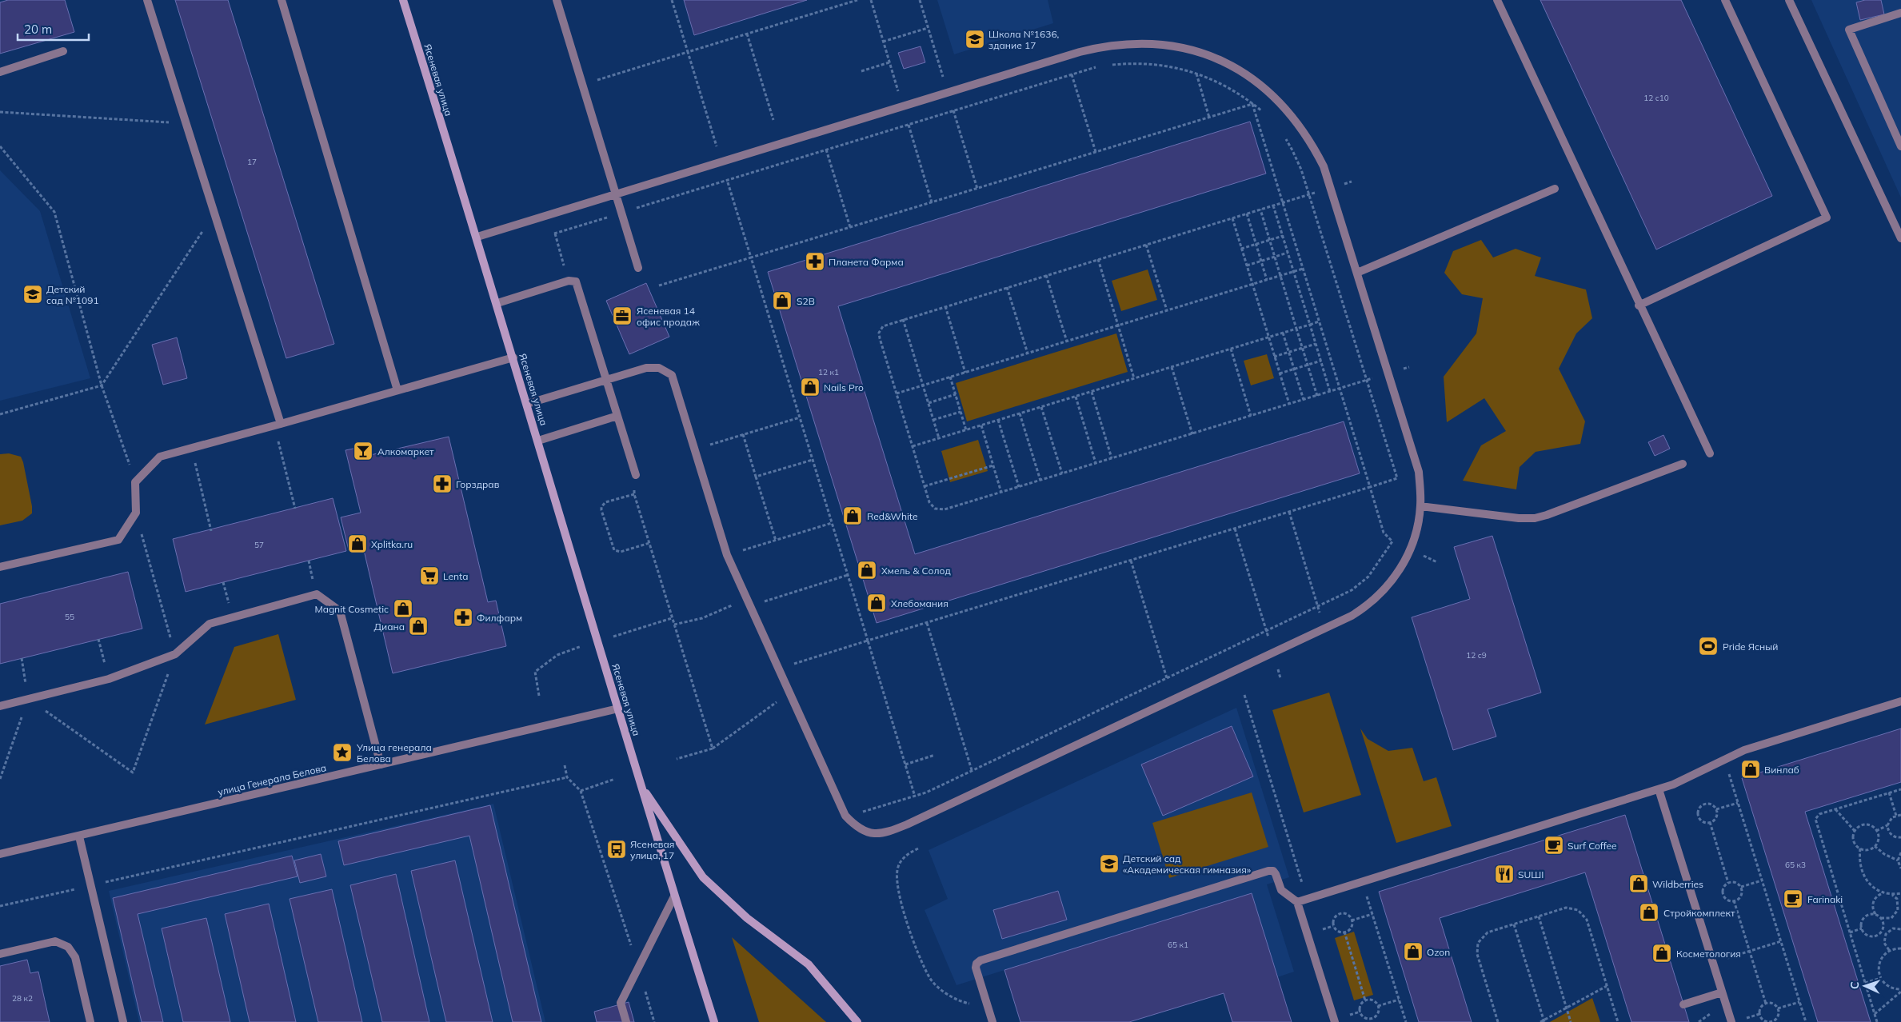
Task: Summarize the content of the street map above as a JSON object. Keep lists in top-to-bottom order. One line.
{"streets":{"main road":["Ясеневая улица"],"street":["улица Генерала Белова"]},"crossings":[["Ясеневая улица","улица Генерала Белова"]],"places":{"school or university":["Школа №1636, здание 17","Детский сад №1091","Детский сад «Академическая гимназия»"],"pharmacy":["Планета Фарма","Горздрав","Филфарм"],"shop":["S2B","Nails Pro","Red&White","Xplitka.ru","Хмель & Солод","Хлебомания","Magnit Cosmetic","Диана","Винлаб","Wildberries","Стройкомплект","Ozon","Косметология"],"office":["Ясеневая 14 офис продаж"],"bar":["Алкомаркет"],"supermarket":["Lenta"],"sports":["Pride Ясный"],"place":["Улица генерала Белова"],"cafe":["Surf Coffee","Farinaki"],"bus stop":["Ясеневая улица, 17"],"restaurant":["SUШI"]},"house_numbers":["12 с10","17","12 к1","57","55","12 с9","65 к3","65 к1","28 к2"],"scale_bar":"20 m","north":"left"}
